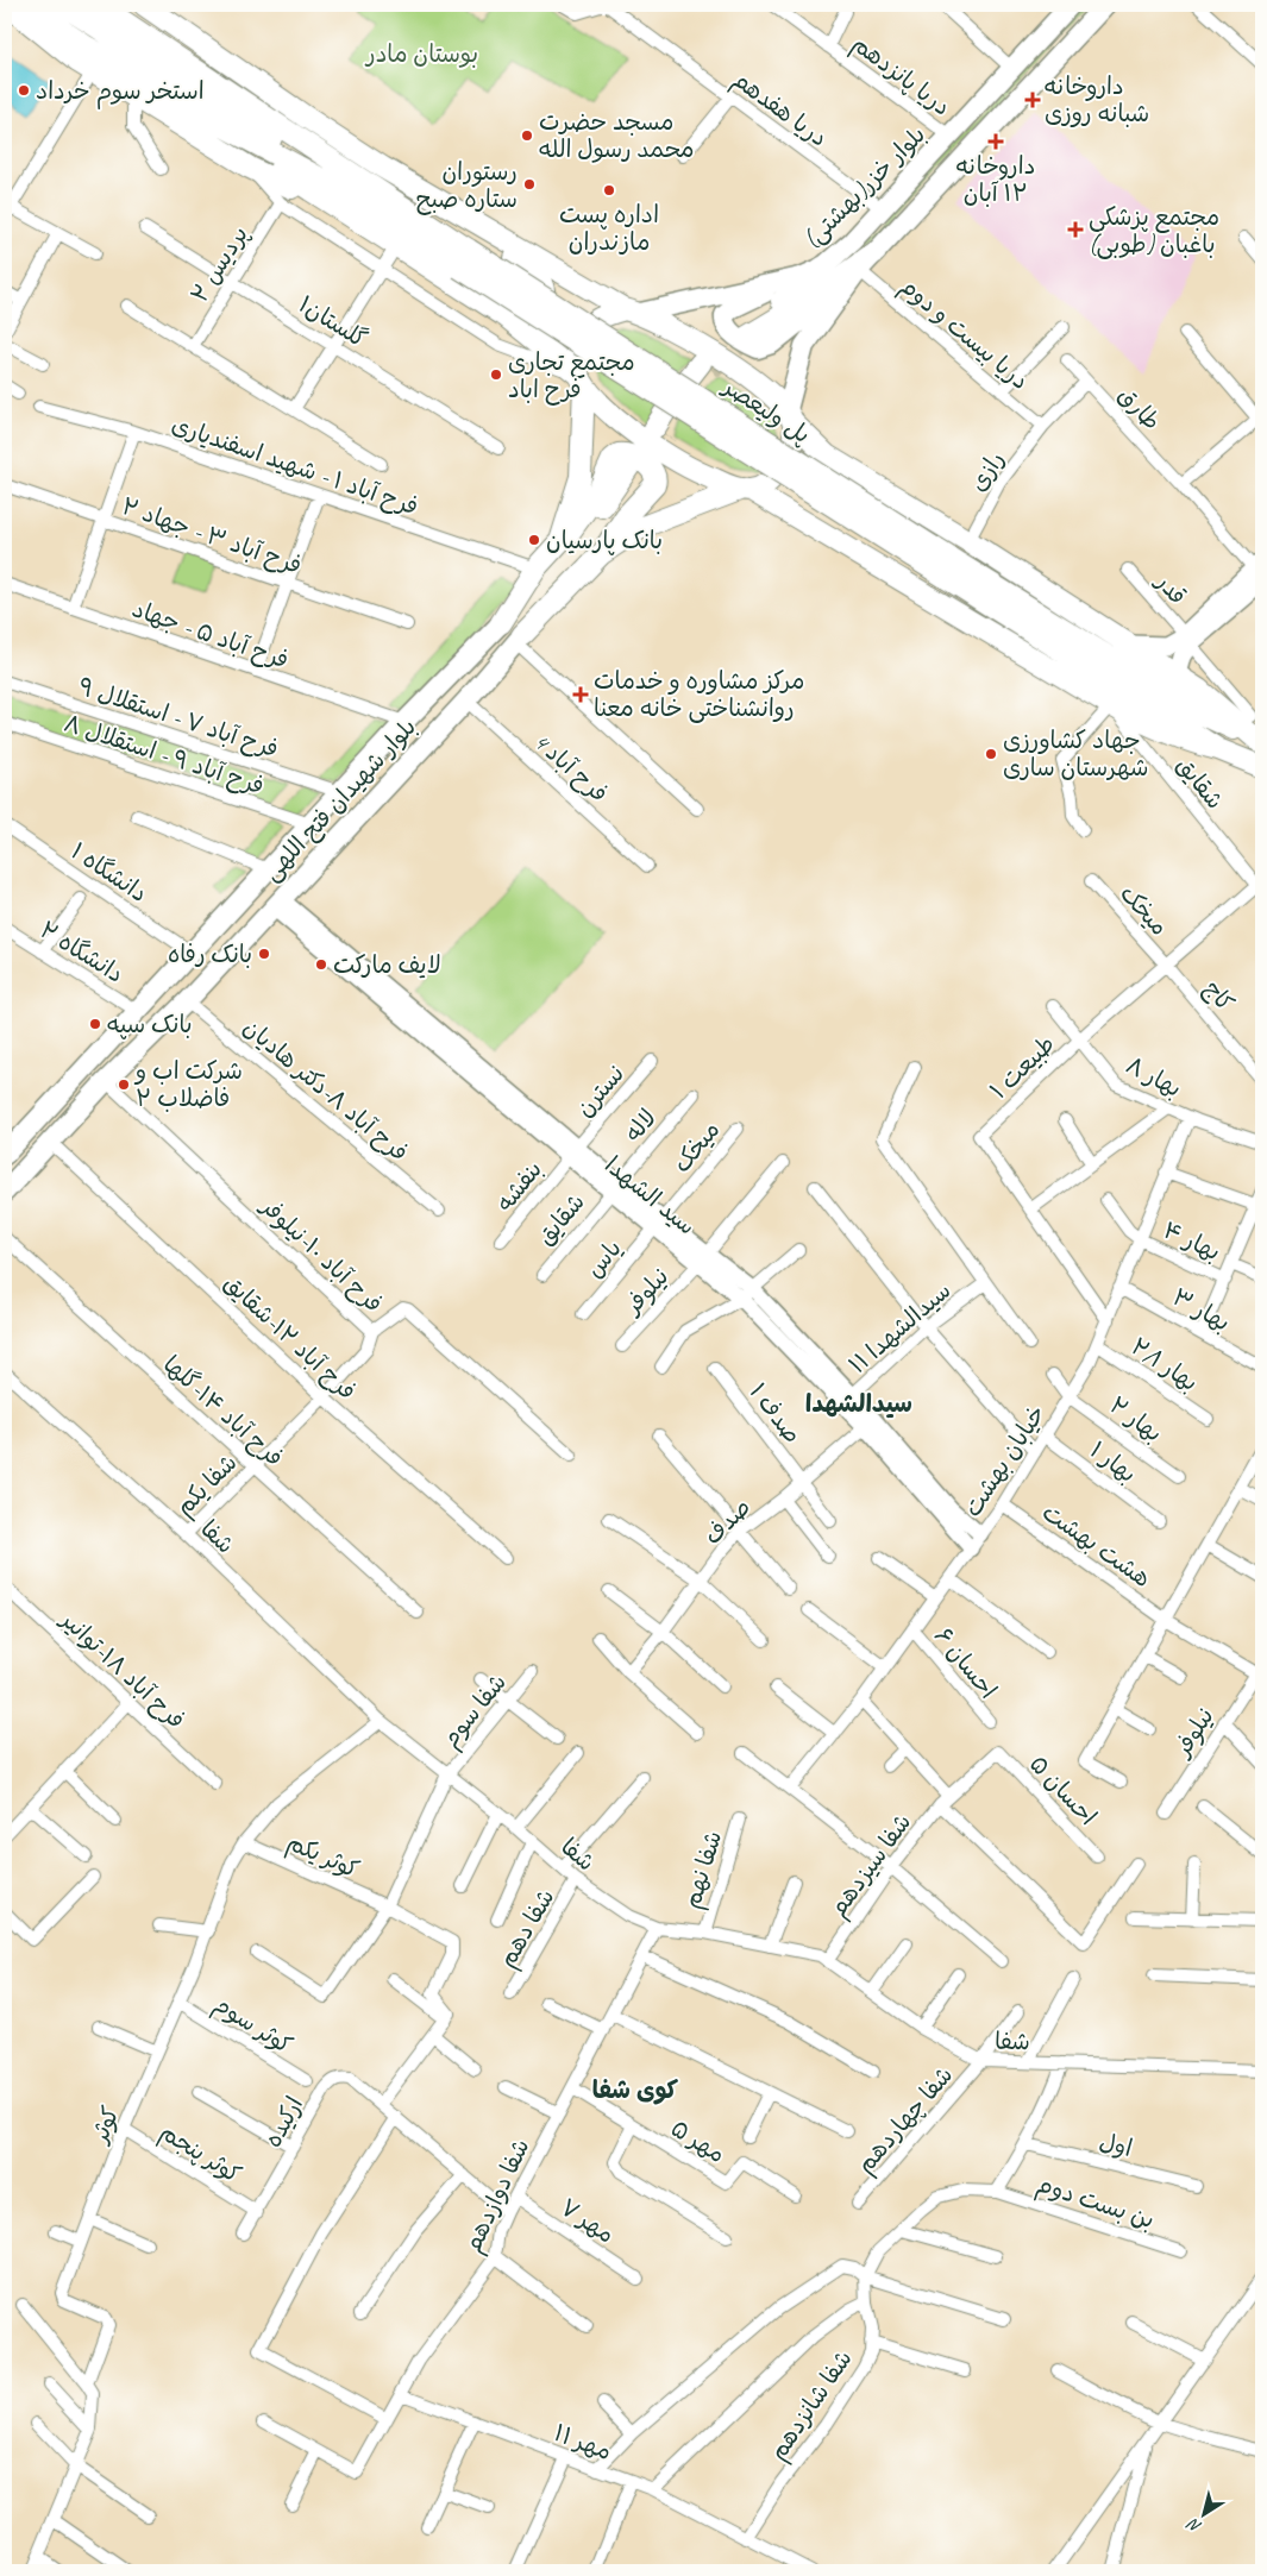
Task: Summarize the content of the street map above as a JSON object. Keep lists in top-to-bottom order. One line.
{"streets":{"highway":["پل ولیعصر","بلوار شهیدان فتح اللهی"],"main road":["بلوار خزر(بهشتی)"],"street":["دریا پانزدهم","دریا هفدهم","پردیس ۲","گلستان۱","دریا بیست و دوم","طارق","فرح آباد ۱ - شهید اسفندیاری","رازی","فرح آباد ۳ - جهاد ۲","قدر","فرح آباد ۵ - جهاد","فرح آباد ۷ - استقلال ۹","فرح آباد ۹ - استقلال ۸","فرح آباد 4","شقایق","دانشگاه ۱","میخک","دانشگاه ۲","کاج","طبیعت ۱","بهار ۸","فرح آباد ۸-دکتر هادیان","نسترن","لاله","بنفشه","سید الشهدا","بهار ۴","فرح آباد ۱۰-نیلوفر","یاس","نیلوفر","بهار ۳","سیدالشهدا ۱۱","فرح آباد ۱۲-شقایق","بهار ۲/۱","فرح آباد ۱۴-گلها","صدف ۱","بهار ۲","خیابان بهشت","بهار ۱","شفا یکم","صدف","شفا","هشت بهشت","احسان ۶","فرح آباد ۱۸-توانیر","شفا سوم","احسان ۵","کوثر یکم","شفا سیزدهم","شفا نهم","شفا دهم","کوثر سوم","شفا چهاردهم","ارکیده","کوثر","مهر ۵","اول","کوثر پنجم","شفا دوازدهم","بن بست دوم","مهر ۷","شفا شانزدهم","مهر ۱۱"]},"crossings":[["دریا پانزدهم","بلوار خزر(بهشتی)"],["دریا هفدهم","بلوار خزر(بهشتی)"],["بلوار خزر(بهشتی)","بلوار شهیدان فتح اللهی"],["پردیس ۲","گلستان۱"],["دریا بیست و دوم","رازی"],["طارق","رازی"],["فرح آباد ۱ - شهید اسفندیاری","بلوار شهیدان فتح اللهی"],["فرح آباد ۵ - جهاد","بلوار شهیدان فتح اللهی"],["فرح آباد ۷ - استقلال ۹","بلوار شهیدان فتح اللهی"],["فرح آباد ۹ - استقلال ۸","بلوار شهیدان فتح اللهی"],["فرح آباد 4","بلوار شهیدان فتح اللهی"],["شقایق","طبیعت ۱"],["شقایق","لاله"],["شقایق","سید الشهدا"],["بلوار شهیدان فتح اللهی","دانشگاه ۱"],["بلوار شهیدان فتح اللهی","دانشگاه ۲"],["بلوار شهیدان فتح اللهی","فرح آباد ۸-دکتر هادیان"],["بلوار شهیدان فتح اللهی","سید الشهدا"],["بلوار شهیدان فتح اللهی","فرح آباد ۱۰-نیلوفر"],["بلوار شهیدان فتح اللهی","فرح آباد ۱۲-شقایق"],["میخک","کاج"],["میخک","طبیعت ۱"],["میخک","سید الشهدا"],["میخک","یاس"],["کاج","طبیعت ۱"],["طبیعت ۱","بهار ۸"],["طبیعت ۱","خیابان بهشت"],["بهار ۸","خیابان بهشت"],["نسترن","بنفشه"],["نسترن","سید الشهدا"],["لاله","سید الشهدا"],["بنفشه","سید الشهدا"],["سید الشهدا","یاس"],["سید الشهدا","نیلوفر"],["سید الشهدا","سیدالشهدا ۱۱"],["سید الشهدا","خیابان بهشت"],["سید الشهدا","صدف"],["بهار ۴","خیابان بهشت"],["فرح آباد ۱۰-نیلوفر","شفا یکم"],["نیلوفر","هشت بهشت"],["بهار ۳","خیابان بهشت"],["فرح آباد ۱۲-شقایق","شفا یکم"],["بهار ۲/۱","خیابان بهشت"],["فرح آباد ۱۴-گلها","شفا یکم"],["صدف ۱","صدف"],["بهار ۲","خیابان بهشت"],["خیابان بهشت","بهار ۱"],["خیابان بهشت","هشت بهشت"],["خیابان بهشت","احسان ۶"],["شفا یکم","شفا"],["شفا","شفا سوم"],["شفا","شفا سیزدهم"],["شفا","شفا نهم"],["شفا","شفا دهم"],["شفا","شفا چهاردهم"],["شفا","کوثر"],["شفا","شفا دوازدهم"],["شفا سوم","کوثر یکم"],["احسان ۵","شفا سیزدهم"],["کوثر یکم","کوثر"],["کوثر سوم","کوثر"],["ارکیده","کوثر پنجم"],["کوثر","کوثر پنجم"],["مهر ۵","شفا دوازدهم"],["شفا دوازدهم","مهر ۷"],["شفا دوازدهم","مهر ۱۱"],["شفا شانزدهم","مهر ۱۱"]],"districts":["سیدالشهدا","کوی شفا"],"parks":["بوستان مادر"],"places":{"other":["استخر سوم خرداد","مسجد حضرت محمد رسول الله","رستوران ستاره صبح","اداره پست مازندران","مجتمع تجاری فرح اباد","بانک پارسیان","جهاد کشاورزی شهرستان ساری","بانک رفاه","لایف مارکت","بانک سپه","شرکت اب و فاضلاب ۲"],"health":["داروخانه شبانه روزی","داروخانه ١٣ آبان","مجتمع پزشکی باغبان (طوبی)","مرکز مشاوره و خدمات روانشناختی خانه معنا"]},"north":"bottom left"}
